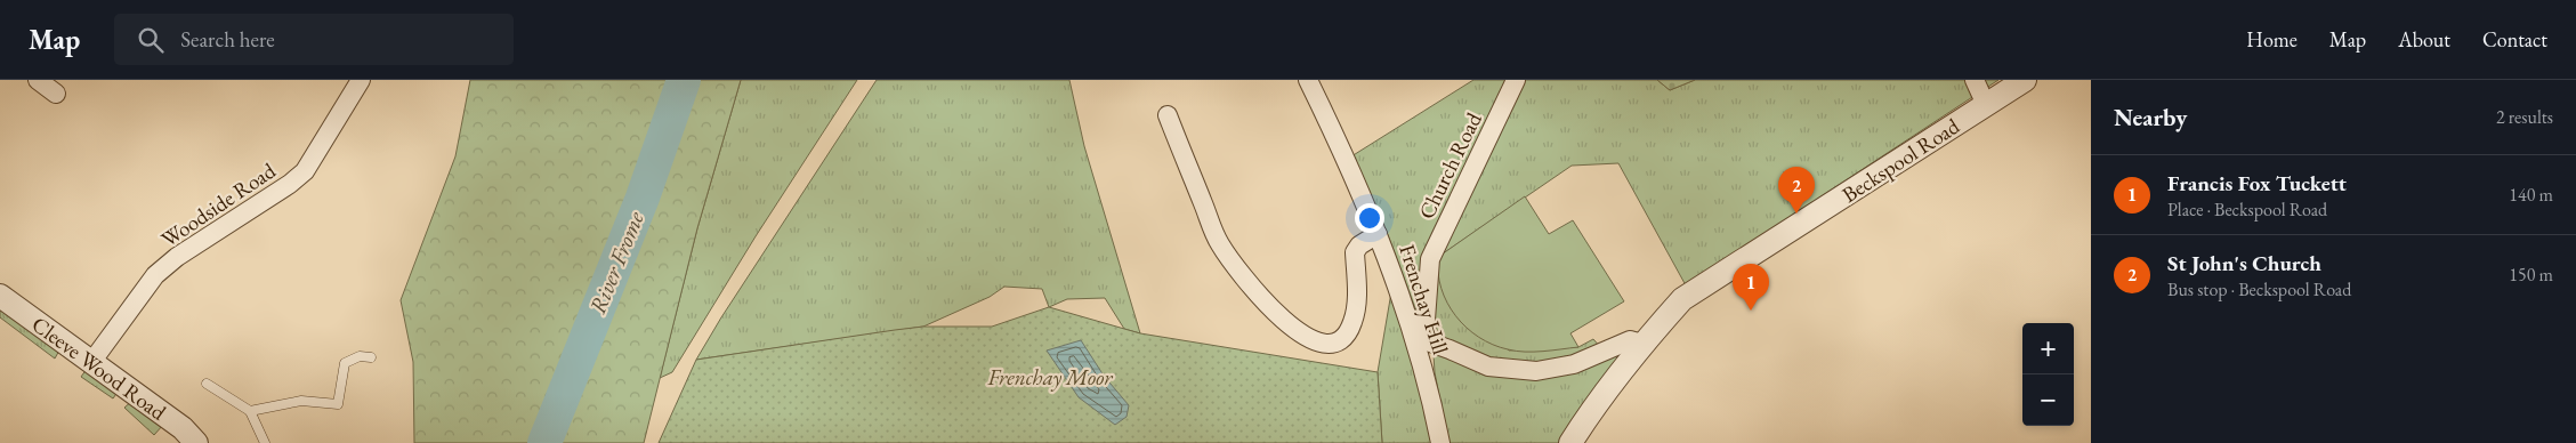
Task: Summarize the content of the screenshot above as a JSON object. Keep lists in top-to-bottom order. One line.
{"streets":{"street":["Beckspool Road","Church Road","Woodside Road","Frenchay Hill","Cleeve Wood Road"]},"crossings":[["Church Road","Frenchay Hill"],["Woodside Road","Cleeve Wood Road"]],"water":["River Frome"],"parks":["Frenchay Moor"],"page":{"header":"Map","search":"Search here","nav":["Home","Map","About","Contact"],"heading":["Nearby","2 results"],"list":[{"mark":"1","name":"Francis Fox Tuckett","note":"Place · Beckspool Road","value":"140 m"},{"mark":"2","name":"St John's Church","note":"Bus stop · Beckspool Road","value":"150 m"}],"pins":["2","1"],"map_buttons":["+","−"]}}
